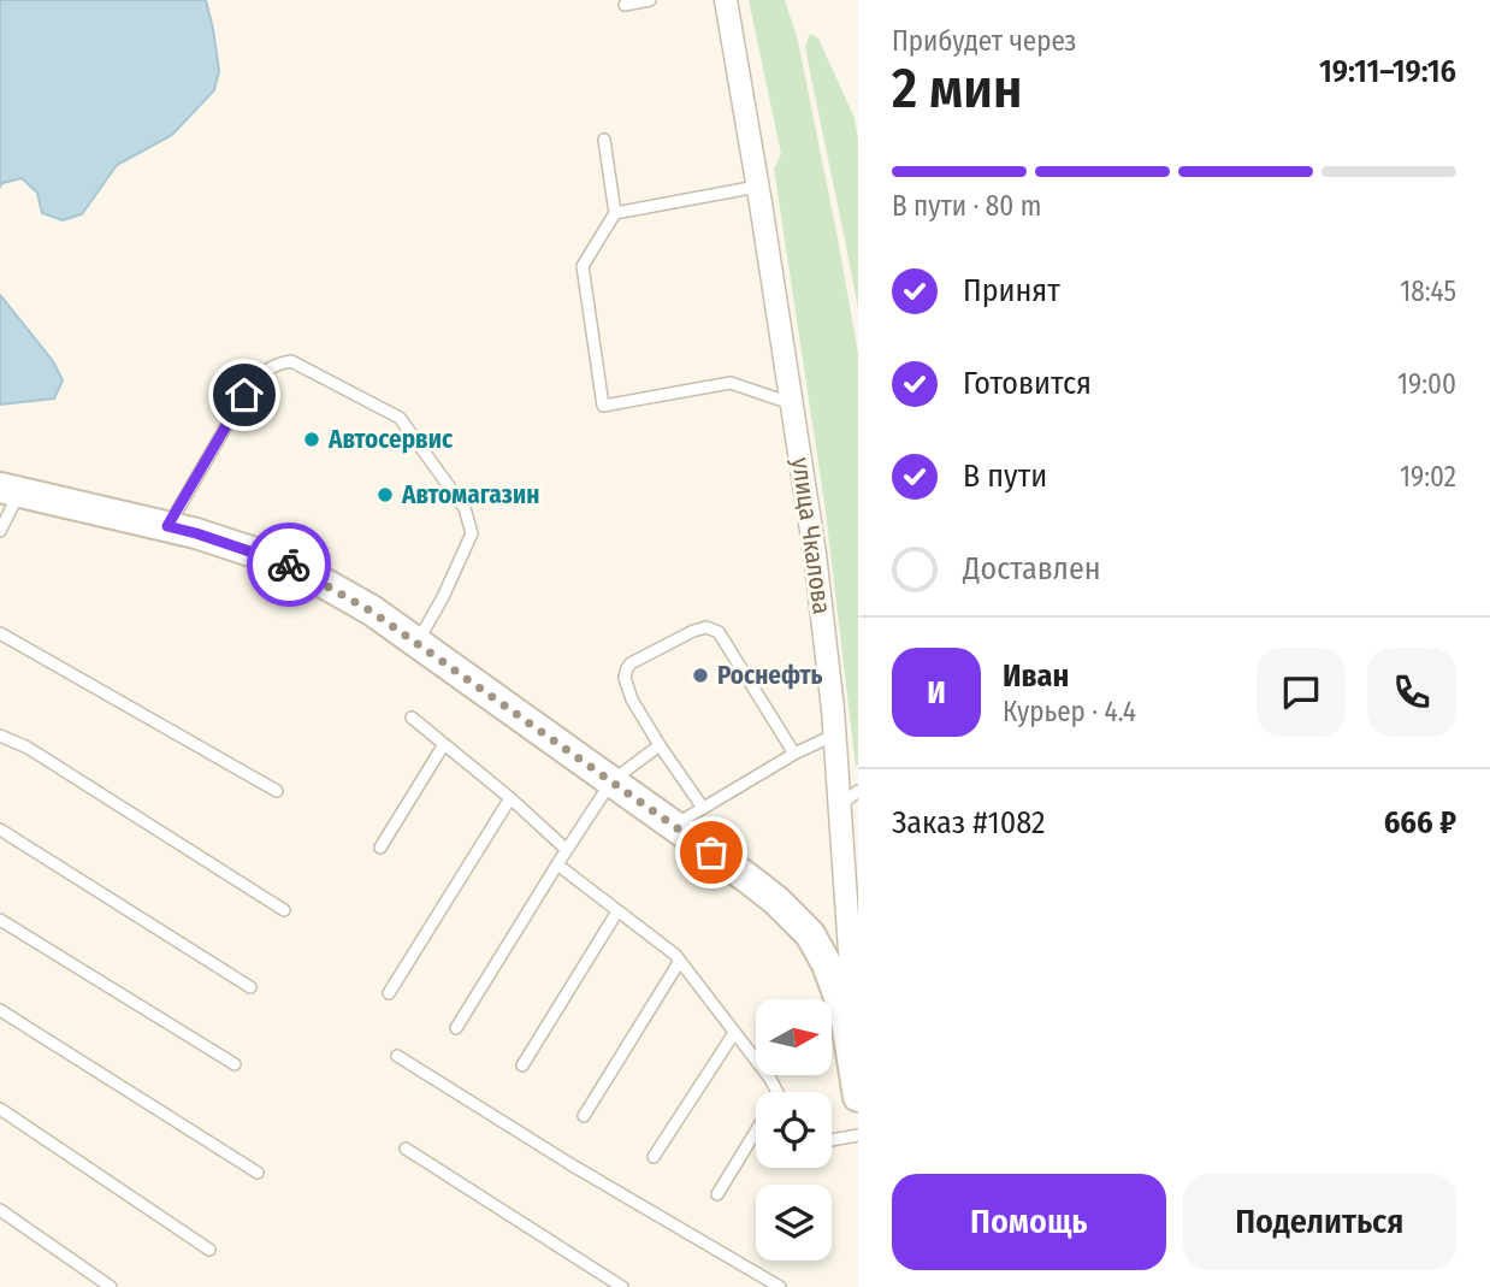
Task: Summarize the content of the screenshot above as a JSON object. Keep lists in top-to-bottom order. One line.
{"streets":{"street":["улица Чкалова"]},"places":["Автосервис","Автомагазин","Роснефть"],"north":"right","page":{"heading":["2 мин","Прибудет через","19:11–19:16"],"panel":["Иван","Курьер · 4.4","Заказ #1082","666 ₽"],"bar":"В пути · 80 m","list":[["Принят","18:45"],["Готовится","19:00"],["В пути","19:02"],"Доставлен"],"round":"И","buttons":["Помощь","Поделиться"]}}
